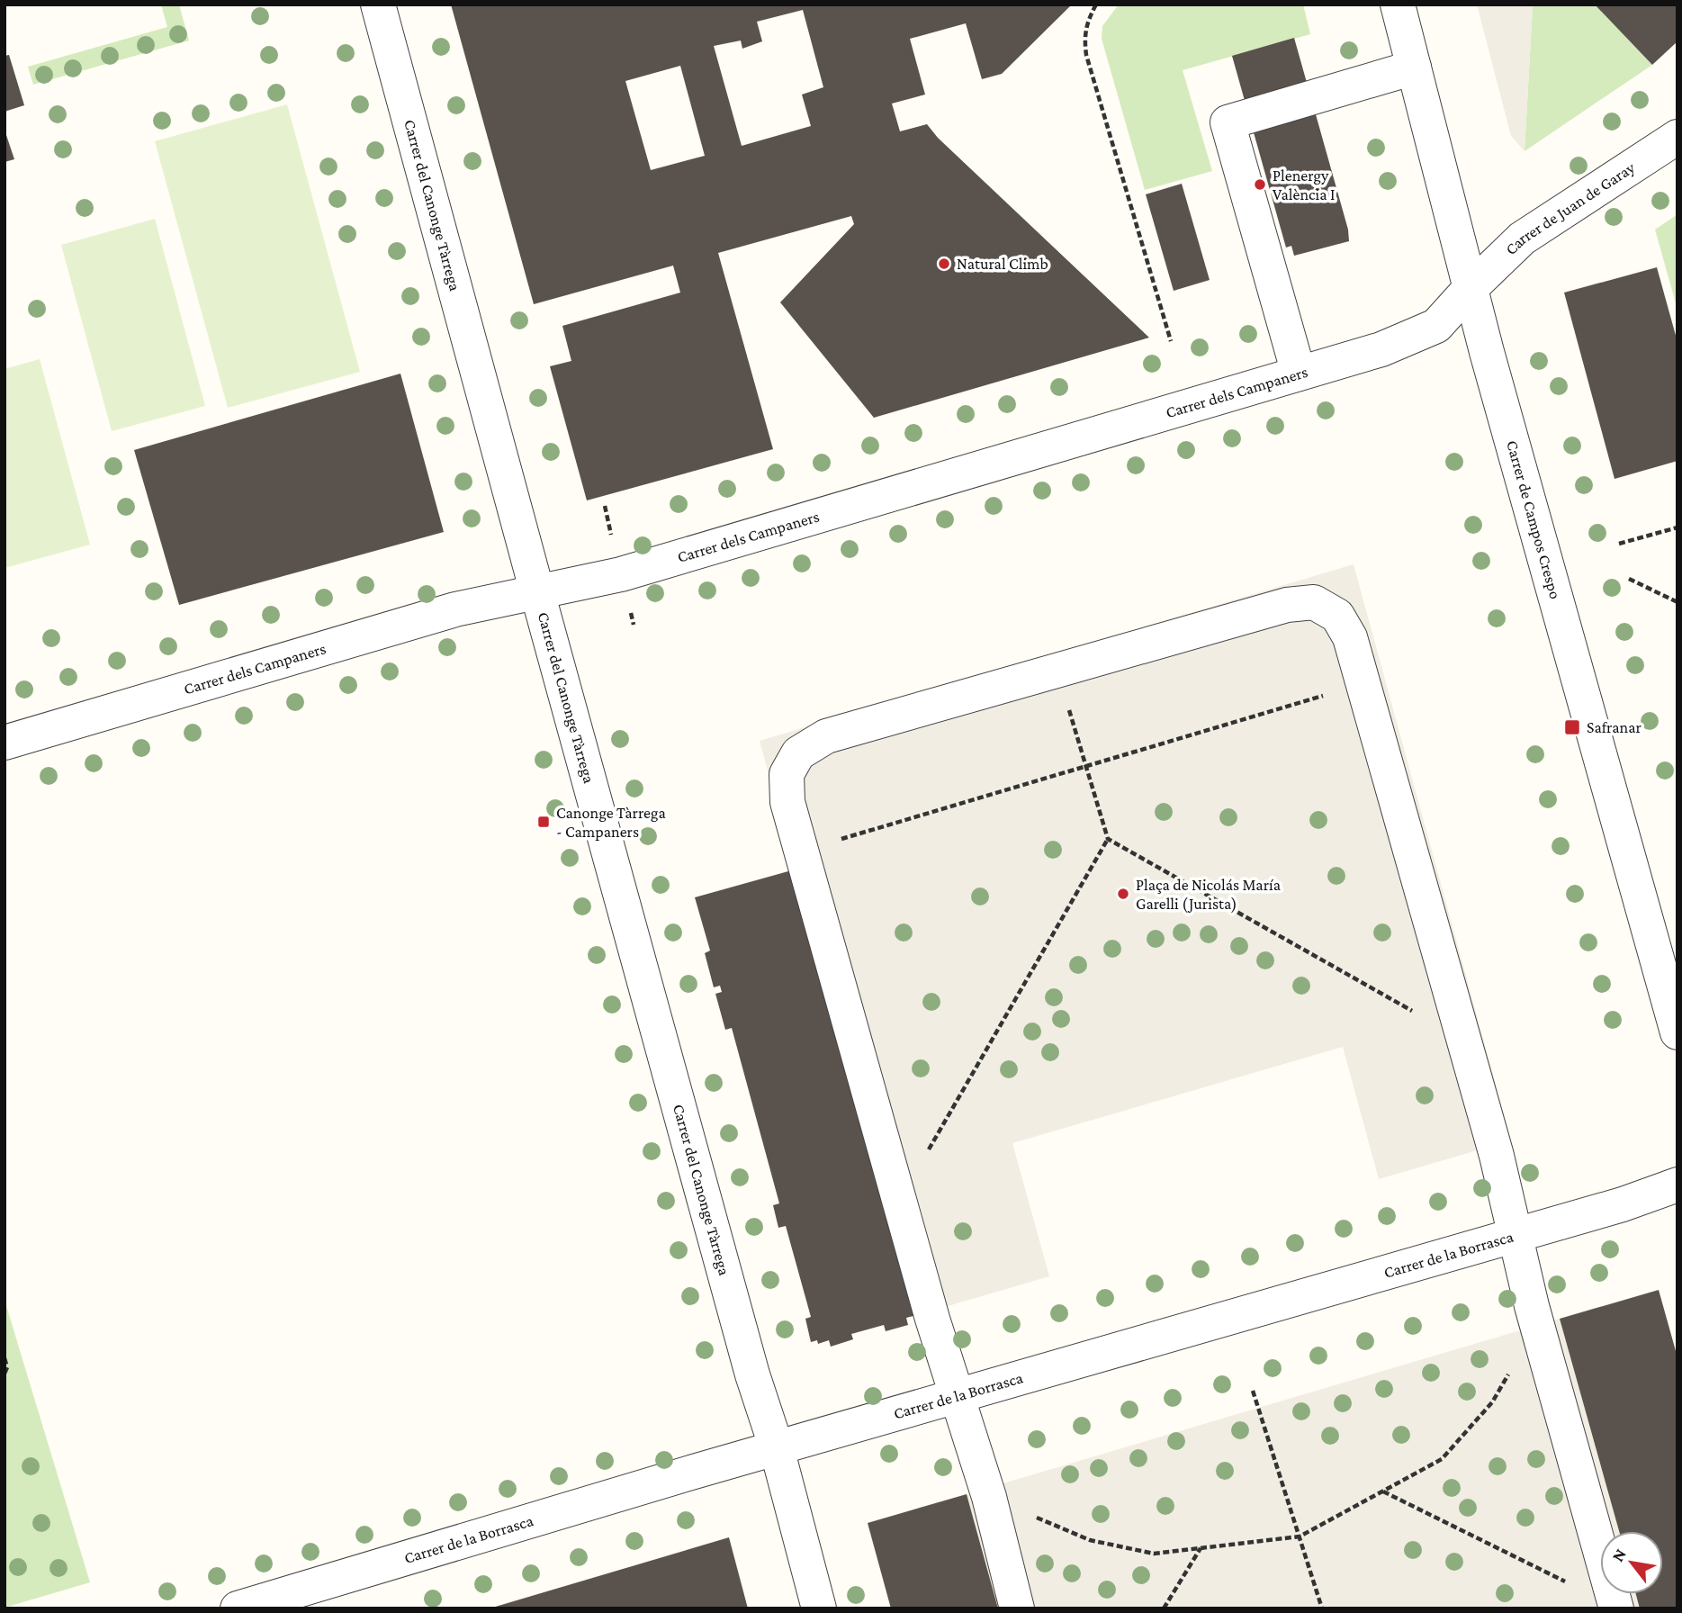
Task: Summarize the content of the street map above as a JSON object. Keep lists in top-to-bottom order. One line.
{"streets":{"street":["Carrer del Canonge Tàrrega","Carrer de Juan de Garay","Carrer dels Campaners","Carrer de Campos Crespo","Carrer de la Borrasca"]},"crossings":[["Carrer del Canonge Tàrrega","Carrer dels Campaners"],["Carrer del Canonge Tàrrega","Carrer de la Borrasca"],["Carrer de Juan de Garay","Carrer dels Campaners"],["Carrer de Juan de Garay","Carrer de Campos Crespo"],["Carrer dels Campaners","Carrer de Campos Crespo"]],"places":{"other":["Plenergy València I","Natural Climb","Plaça de Nicolás María Garelli (Jurista)"],"transit":["Safranar","Canonge Tàrrega - Campaners"]},"north":"top left"}
